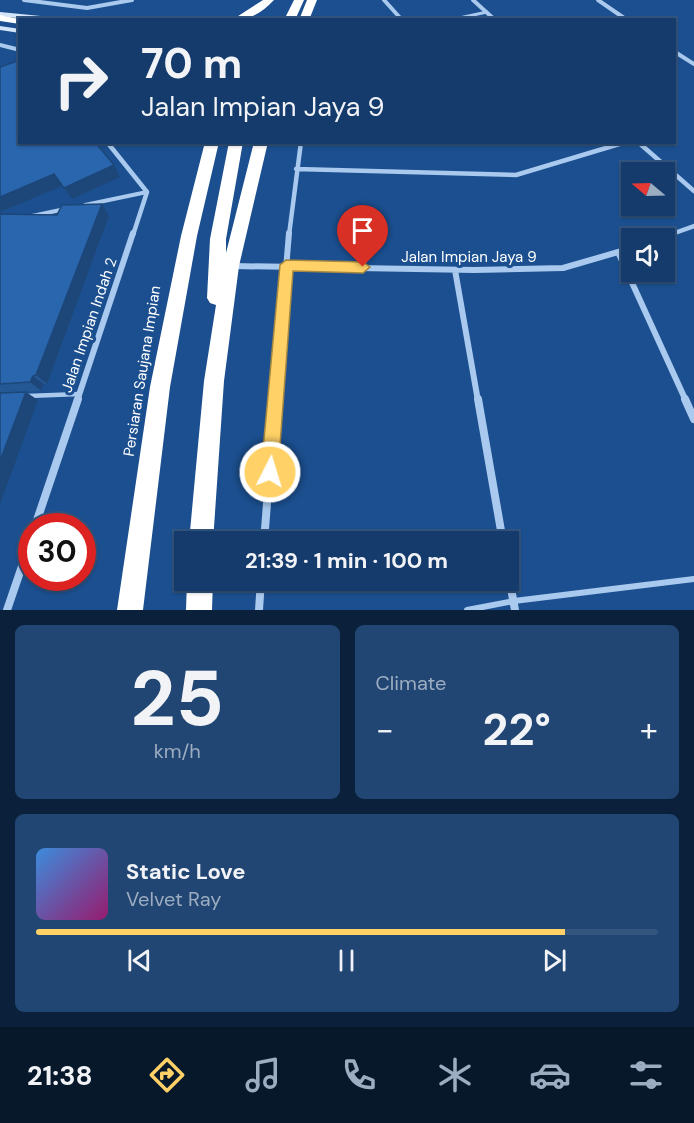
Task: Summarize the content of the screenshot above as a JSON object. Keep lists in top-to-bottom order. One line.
{"streets":{"highway":["Persiaran Saujana Impian"],"street":["Jalan Impian Jaya 9","Jalan Impian Indah 2"]},"north":"left","page":{"turn":["70 m","Jalan Impian Jaya 9"],"limit":"30","trip":"21:39 · 1 min · 100 m","tile":[["25","km/h"],"Climate"],"heat":["−","22°","+"],"song":["Static Love","Velvet Ray"],"tabs":"21:38"}}
